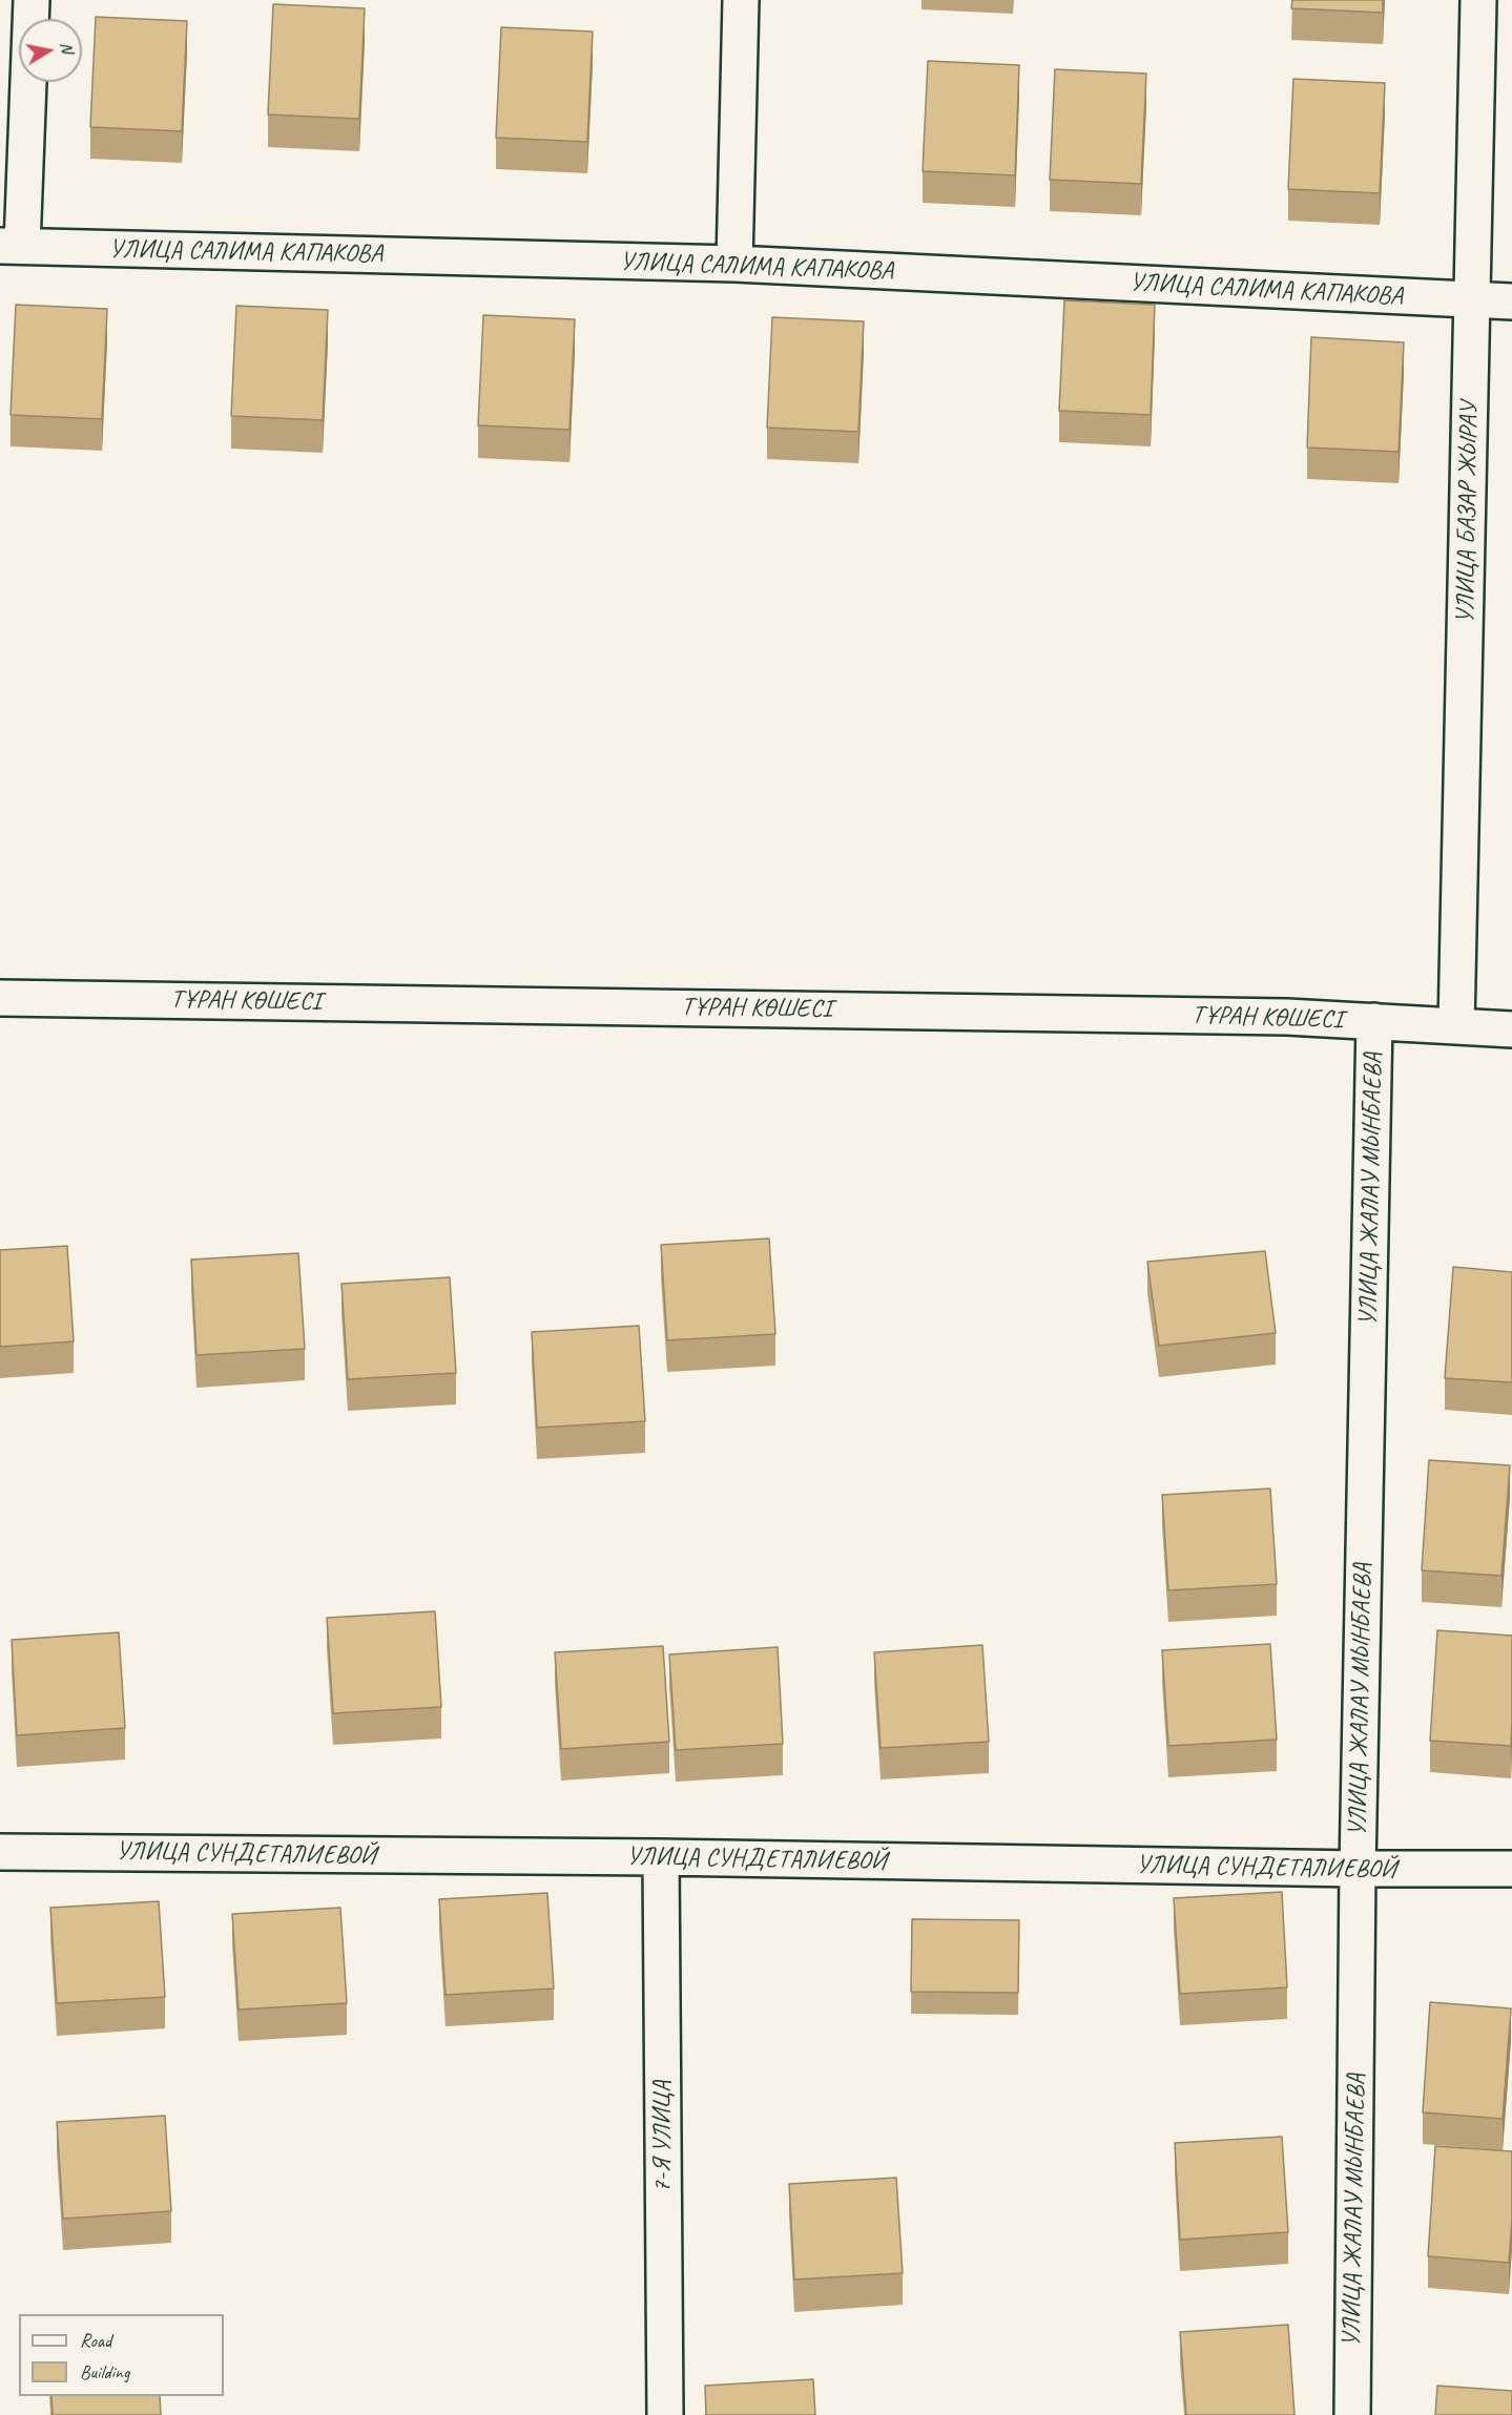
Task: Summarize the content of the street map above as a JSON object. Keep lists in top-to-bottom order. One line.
{"streets":{"street":["УЛИЦА САЛИМА КАПАКОВА","УЛИЦА БАЗАР ЖЫРАУ","ТҰРАН КӨШЕСІ","УЛИЦА ЖАЛАУ МЫНБАЕВА","УЛИЦА СУНДЕТАЛИЕВОЙ","7-Я УЛИЦА"]},"crossings":[["УЛИЦА САЛИМА КАПАКОВА","УЛИЦА БАЗАР ЖЫРАУ"],["УЛИЦА БАЗАР ЖЫРАУ","ТҰРАН КӨШЕСІ"],["ТҰРАН КӨШЕСІ","УЛИЦА ЖАЛАУ МЫНБАЕВА"],["УЛИЦА ЖАЛАУ МЫНБАЕВА","УЛИЦА СУНДЕТАЛИЕВОЙ"],["УЛИЦА СУНДЕТАЛИЕВОЙ","7-Я УЛИЦА"]],"legend":["Road","Building"],"north":"right"}
